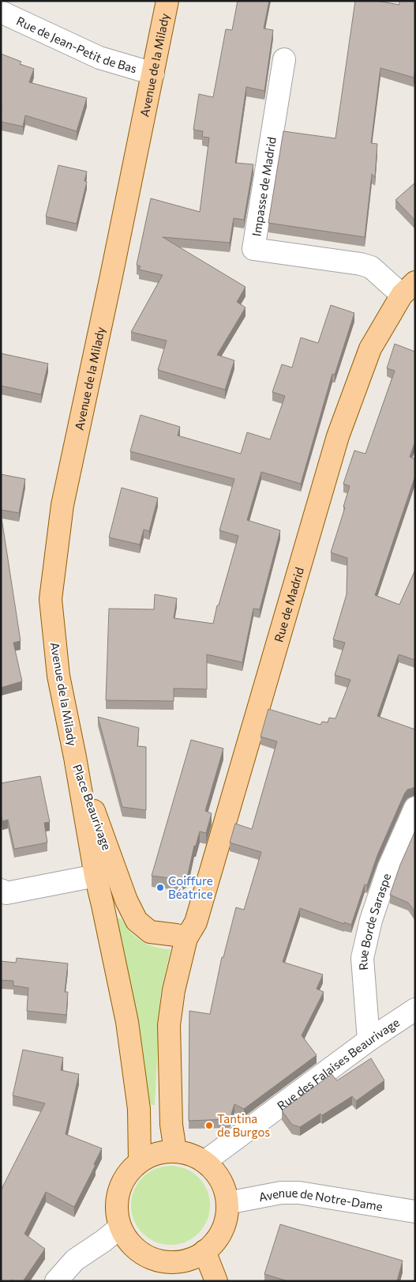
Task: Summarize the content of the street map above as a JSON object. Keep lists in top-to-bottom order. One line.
{"streets":{"main road":["Avenue de la Milady","Rue de Madrid","Place Beaurivage"],"street":["Rue de Jean-Petit de Bas","Impasse de Madrid","Rue Borde Saraspe","Rue des Falaises Beaurivage","Avenue de Notre-Dame"]},"crossings":[["Rue de Jean-Petit de Bas","Avenue de la Milady"],["Avenue de la Milady","Place Beaurivage"],["Impasse de Madrid","Rue de Madrid"],["Rue de Madrid","Place Beaurivage"],["Place Beaurivage","Rue des Falaises Beaurivage"],["Place Beaurivage","Avenue de Notre-Dame"],["Rue Borde Saraspe","Rue des Falaises Beaurivage"],["Rue des Falaises Beaurivage","Avenue de Notre-Dame"]],"places":["Coiffure Béatrice","Tantina de Burgos"]}
